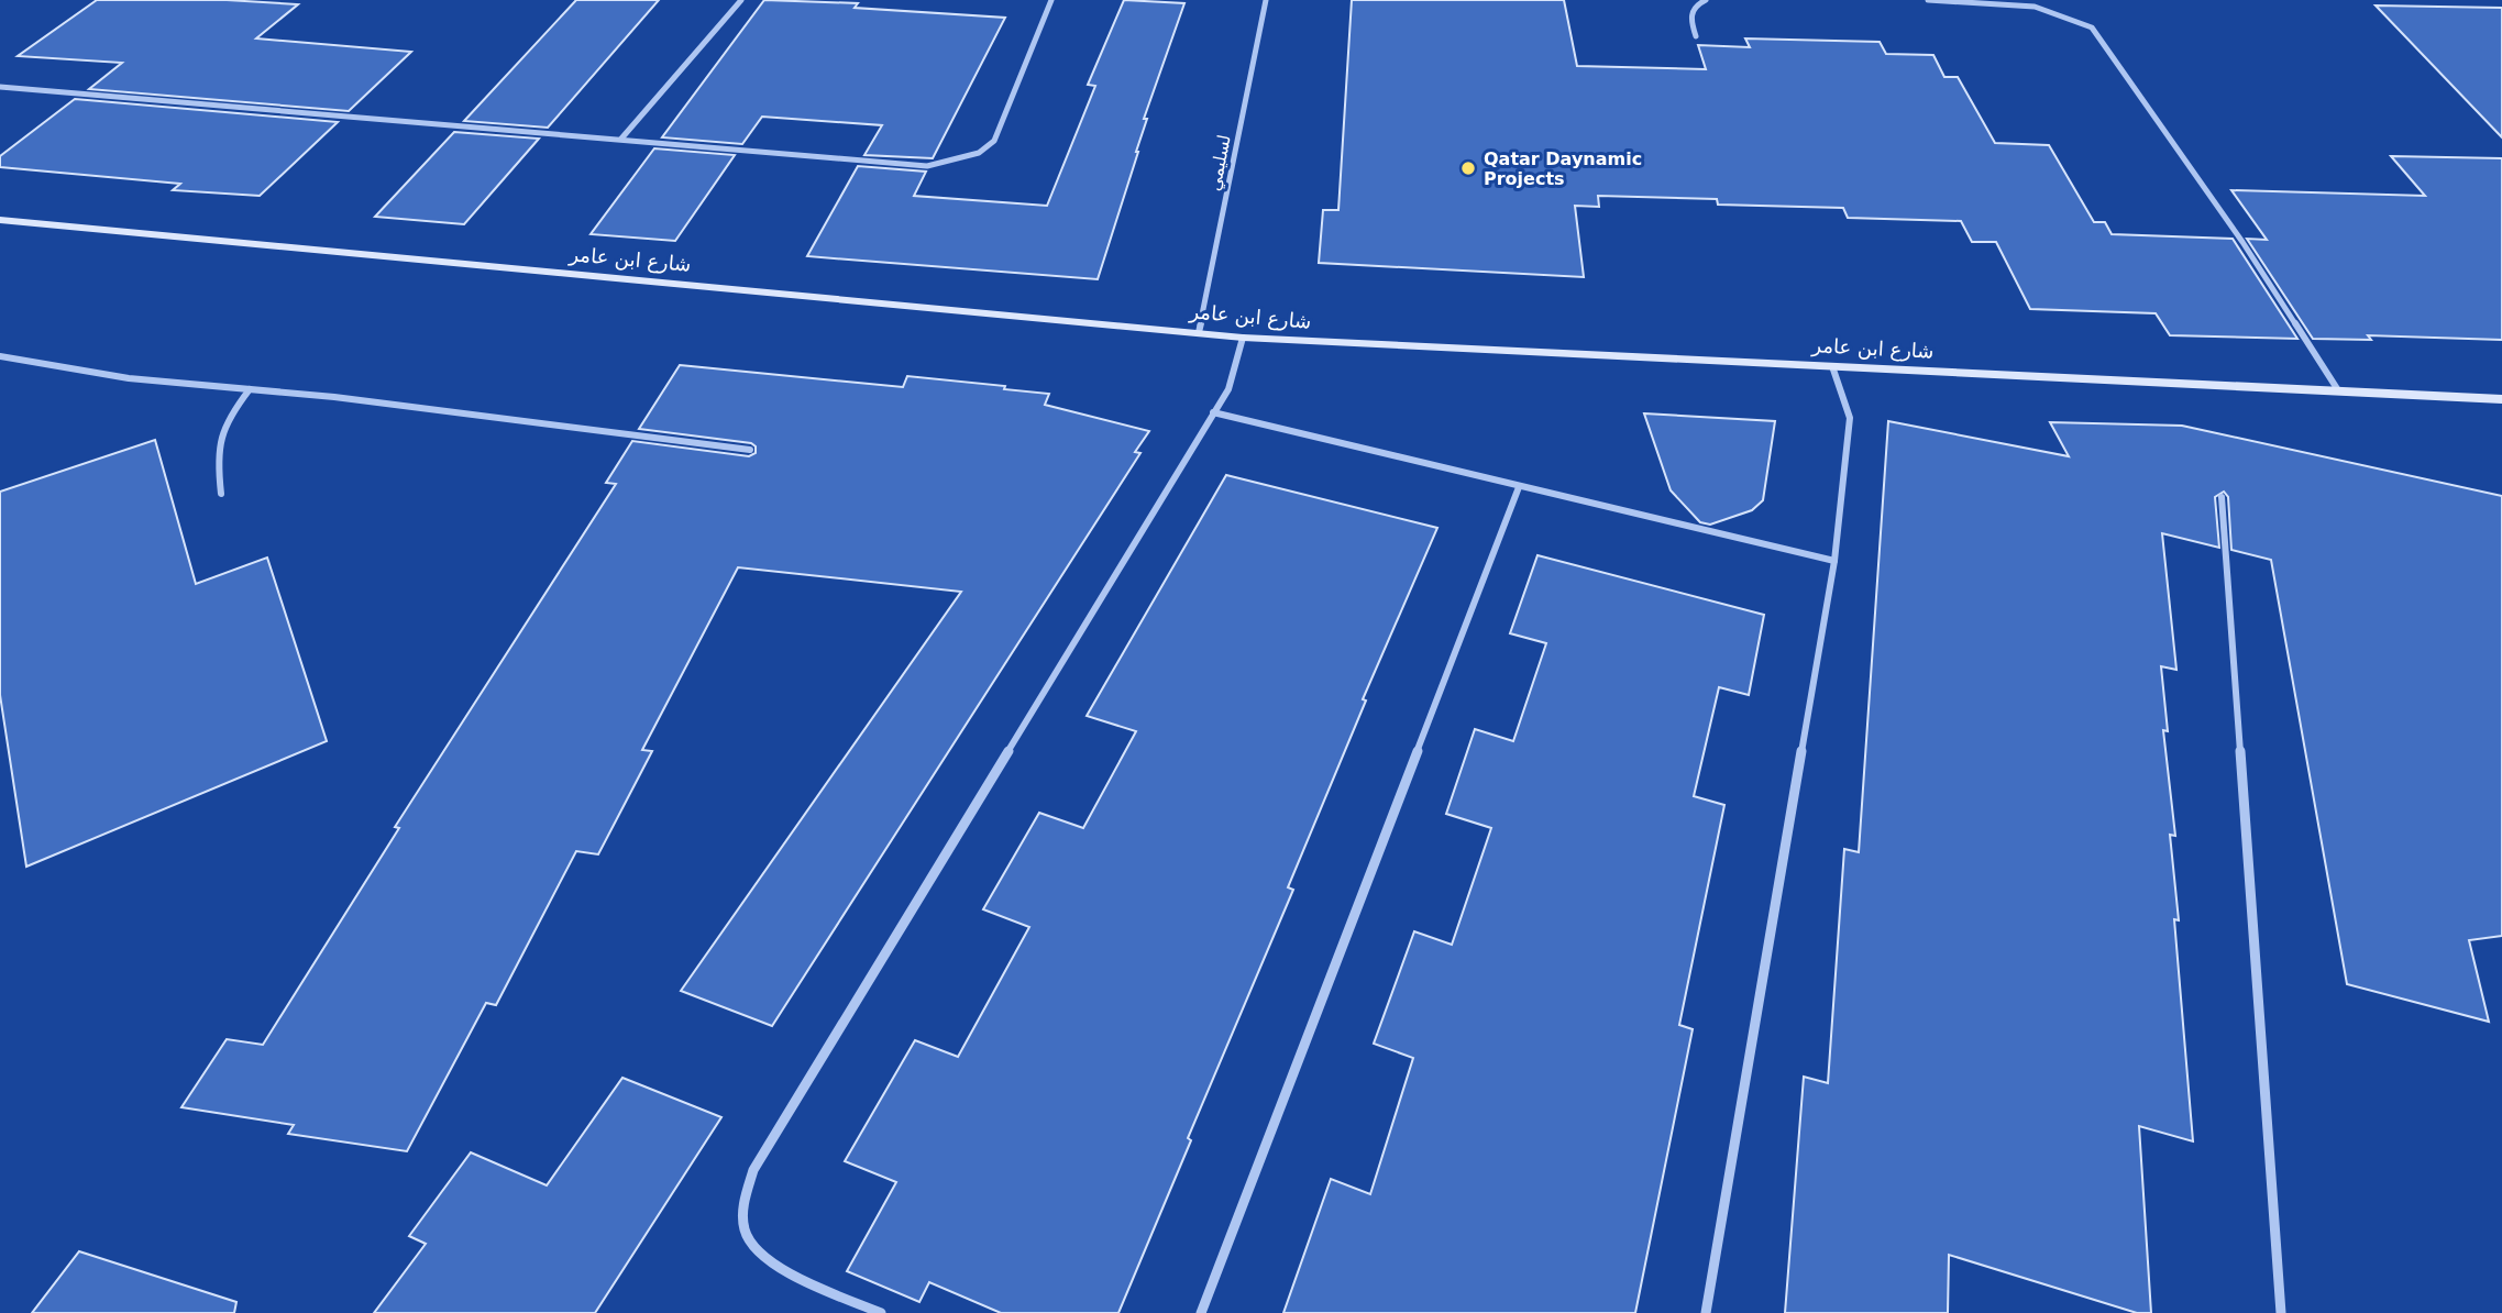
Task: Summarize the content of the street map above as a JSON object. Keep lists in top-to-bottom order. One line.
{"streets":{"street":["لسليمي","شارع ابن عامر"]},"crossings":[["لسليمي","شارع ابن عامر"]],"places":["Qatar Daynamic Projects"]}
